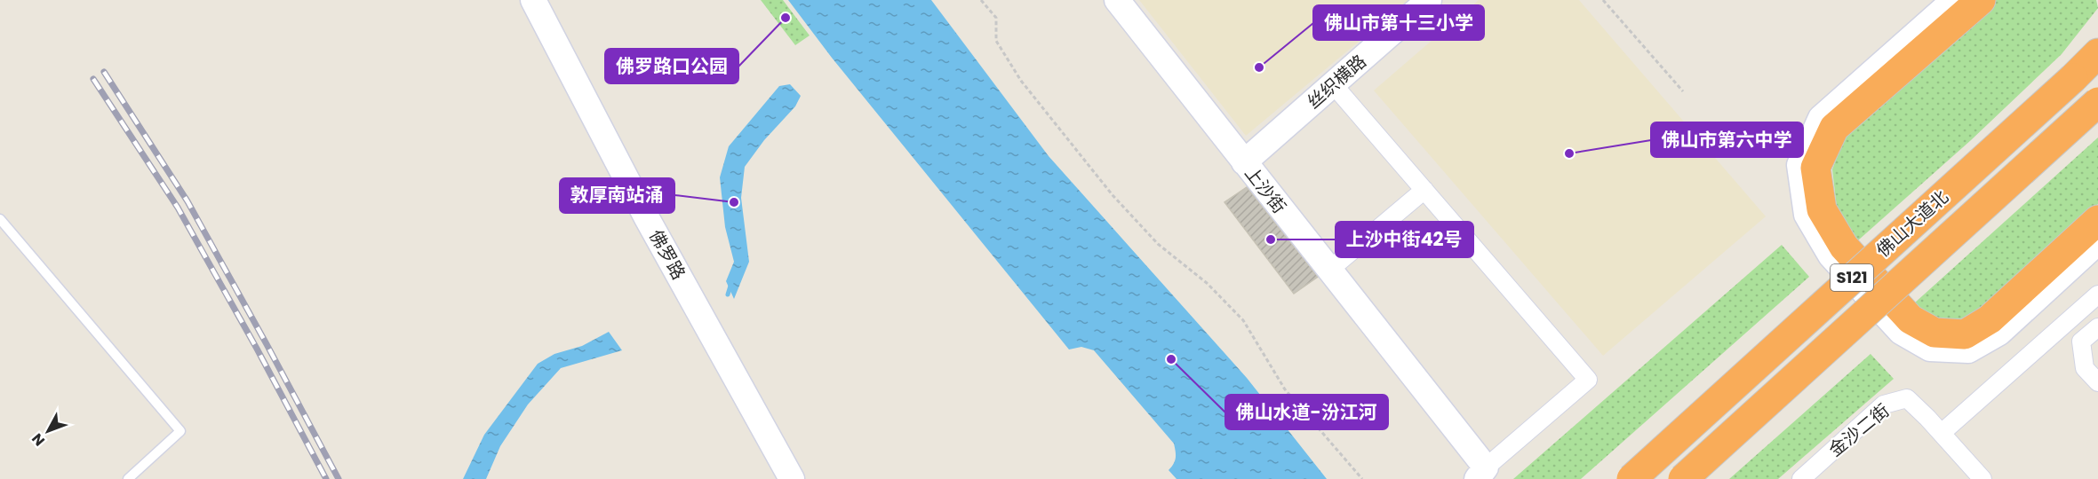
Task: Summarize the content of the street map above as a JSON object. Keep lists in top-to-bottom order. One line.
{"streets":{"highway":["佛山大道北","S121"],"main road":["丝织横路","上沙街","佛罗路"],"street":["金沙二街"]},"crossings":[["丝织横路","上沙街"]],"places":["佛罗路口公园","佛山市第十三小学","佛山市第六中学","敦厚南站涌","上沙中街42号","佛山水道-汾江河"],"north":"bottom left"}
